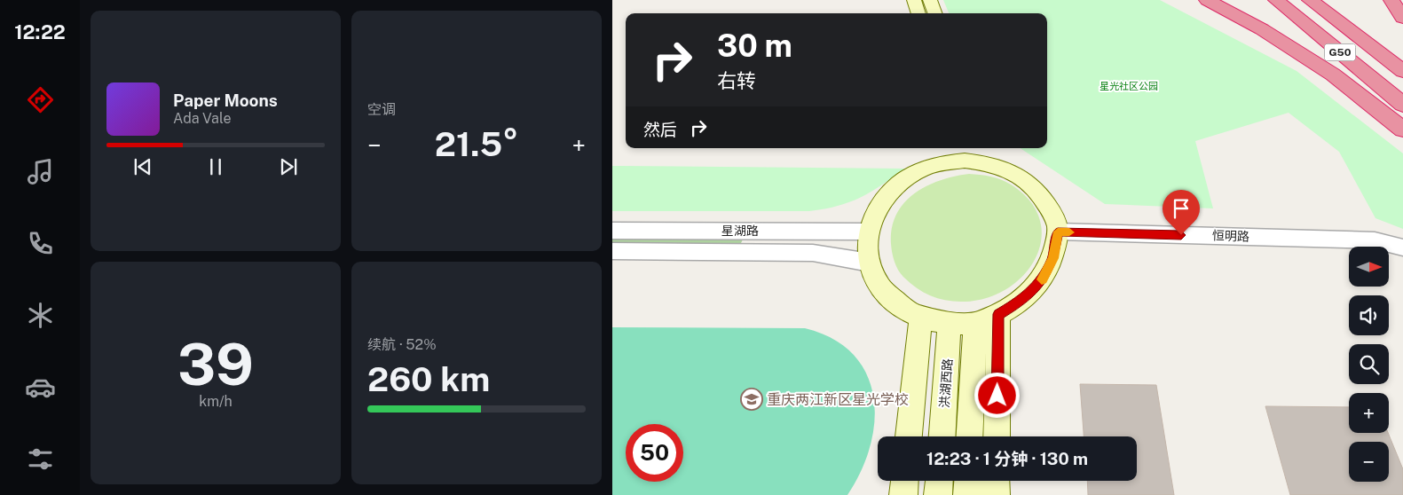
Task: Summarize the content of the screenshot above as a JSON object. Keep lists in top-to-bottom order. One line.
{"streets":{"highway":["G50"],"main road":["洪湖西路"],"street":["星湖路","恒明路"]},"parks":["星光社区公园"],"places":{"school or university":["重庆两江新区星光学校"]},"north":"right","page":{"tabs":"12:22","tile":["空调",["39","km/h"],["续航 · 52%","260 km"]],"turn":["30 m","右转"],"song":["Paper Moons","Ada Vale"],"then":"然后","heat":["−","21.5°","+"],"map_buttons":["+","−"],"limit":"50","trip":"12:23 · 1 分钟 · 130 m"}}
